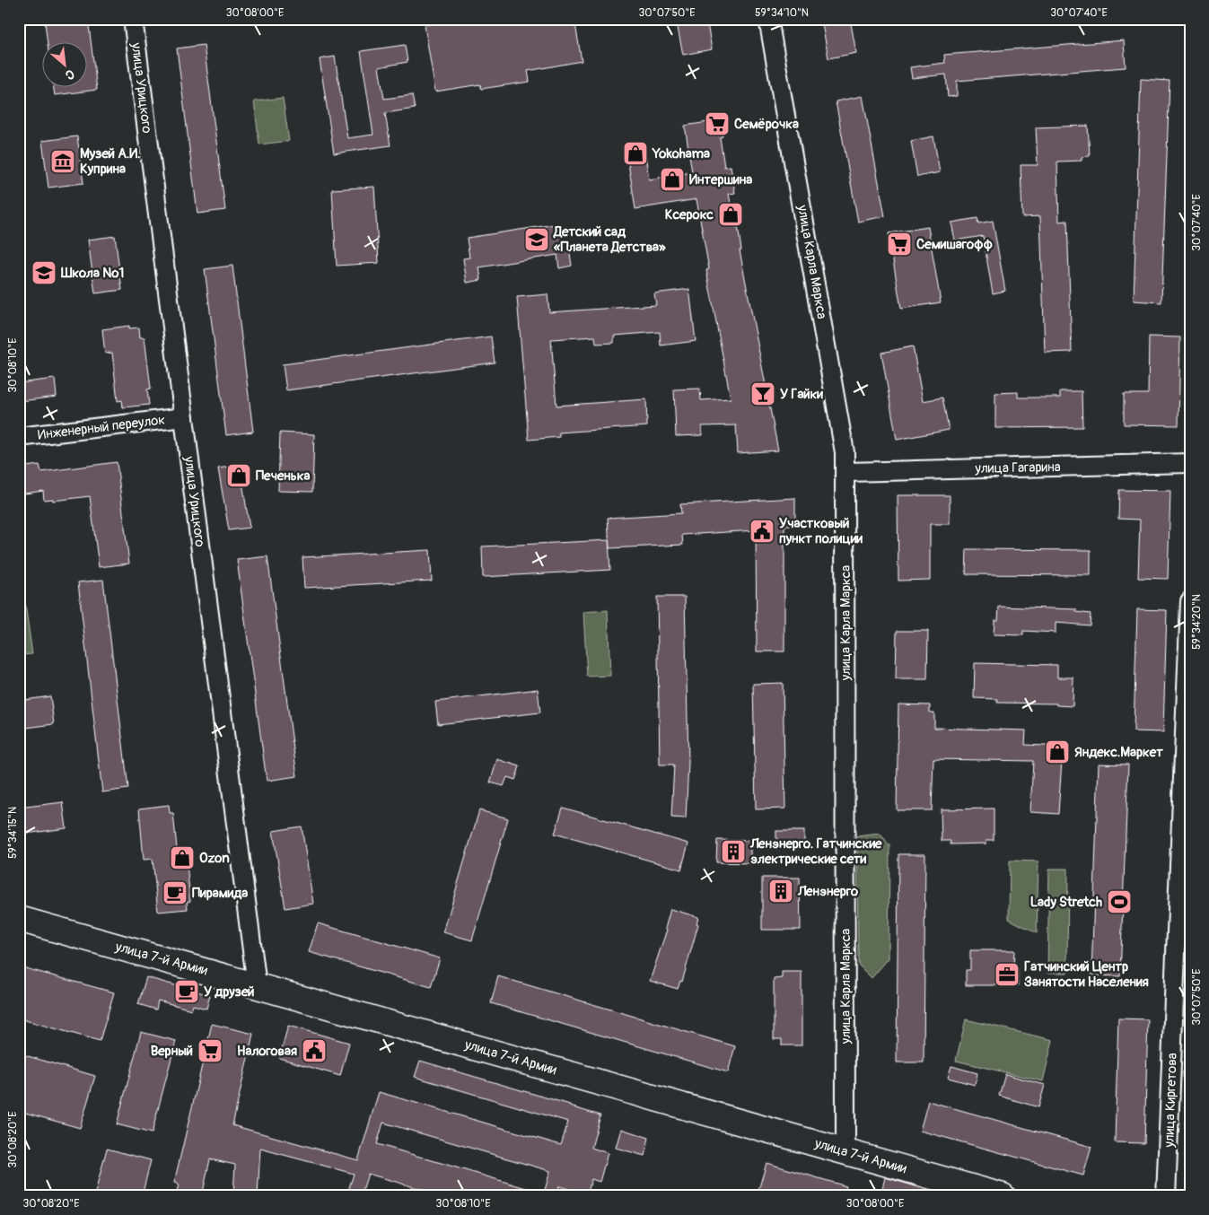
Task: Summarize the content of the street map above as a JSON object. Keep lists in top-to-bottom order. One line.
{"streets":{"street":["улица Урицкого","улица Карла Маркса","Инженерный переулок","улица Гагарина","улица 7-й Армии","улица Киргетова"]},"crossings":[["улица Урицкого","Инженерный переулок"],["улица Урицкого","улица 7-й Армии"],["улица Карла Маркса","улица Гагарина"],["улица Карла Маркса","улица 7-й Армии"]],"places":{"supermarket":["Семёрочка","Семишагофф","Верный"],"shop":["Yokohama","Интершина","Ксерокс","Печенька","Яндекс.Маркет","Ozon"],"museum":["Музей А.И. Куприна"],"school or university":["Детский сад «Планета Детства»","Школа №1"],"bar":["У Гайки"],"public building":["Участковый пункт полиции","Налоговая"],"building":["Ленэнерго. Гатчинские электрические сети","Ленэнерго"],"cafe":["Пирамида","У друзей"],"sports":["Lady Stretch"],"office":["Гатчинский Центр Занятости Населения"]},"north":"bottom right","coordinates":["30°08'00\"E","30°07'50\"E","59°34'10\"N","30°07'40\"E","30°08'10\"E","59°34'20\"N","59°34'15\"N","30°08'20\"E"]}
